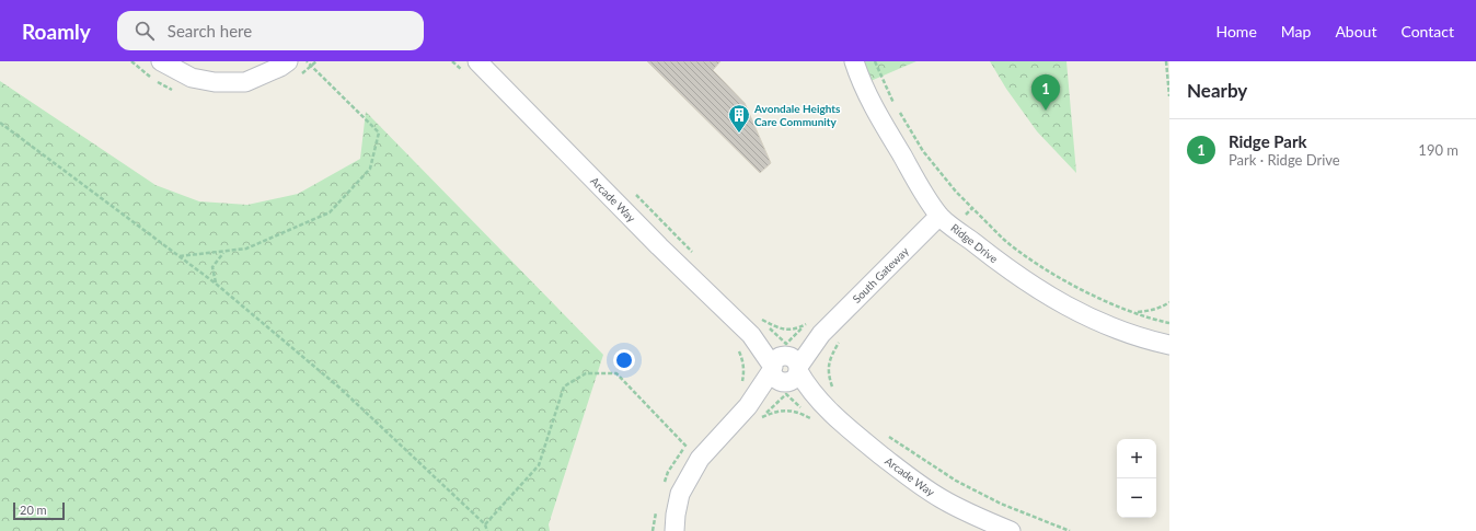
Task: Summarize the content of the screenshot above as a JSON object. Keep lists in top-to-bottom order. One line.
{"streets":{"street":["Arcade Way","Ridge Drive","South Gateway"]},"crossings":[["Arcade Way","South Gateway"],["Ridge Drive","South Gateway"]],"places":{"building":["Avondale Heights Care Community"]},"scale_bar":"20 m","page":{"header":"Roamly","search":"Search here","nav":["Home","Map","About","Contact"],"heading":"Nearby","pins":"1","list":[{"mark":"1","name":"Ridge Park","note":"Park · Ridge Drive","value":"190 m"}],"map_buttons":["+","−"],"scale":"20 m"}}
